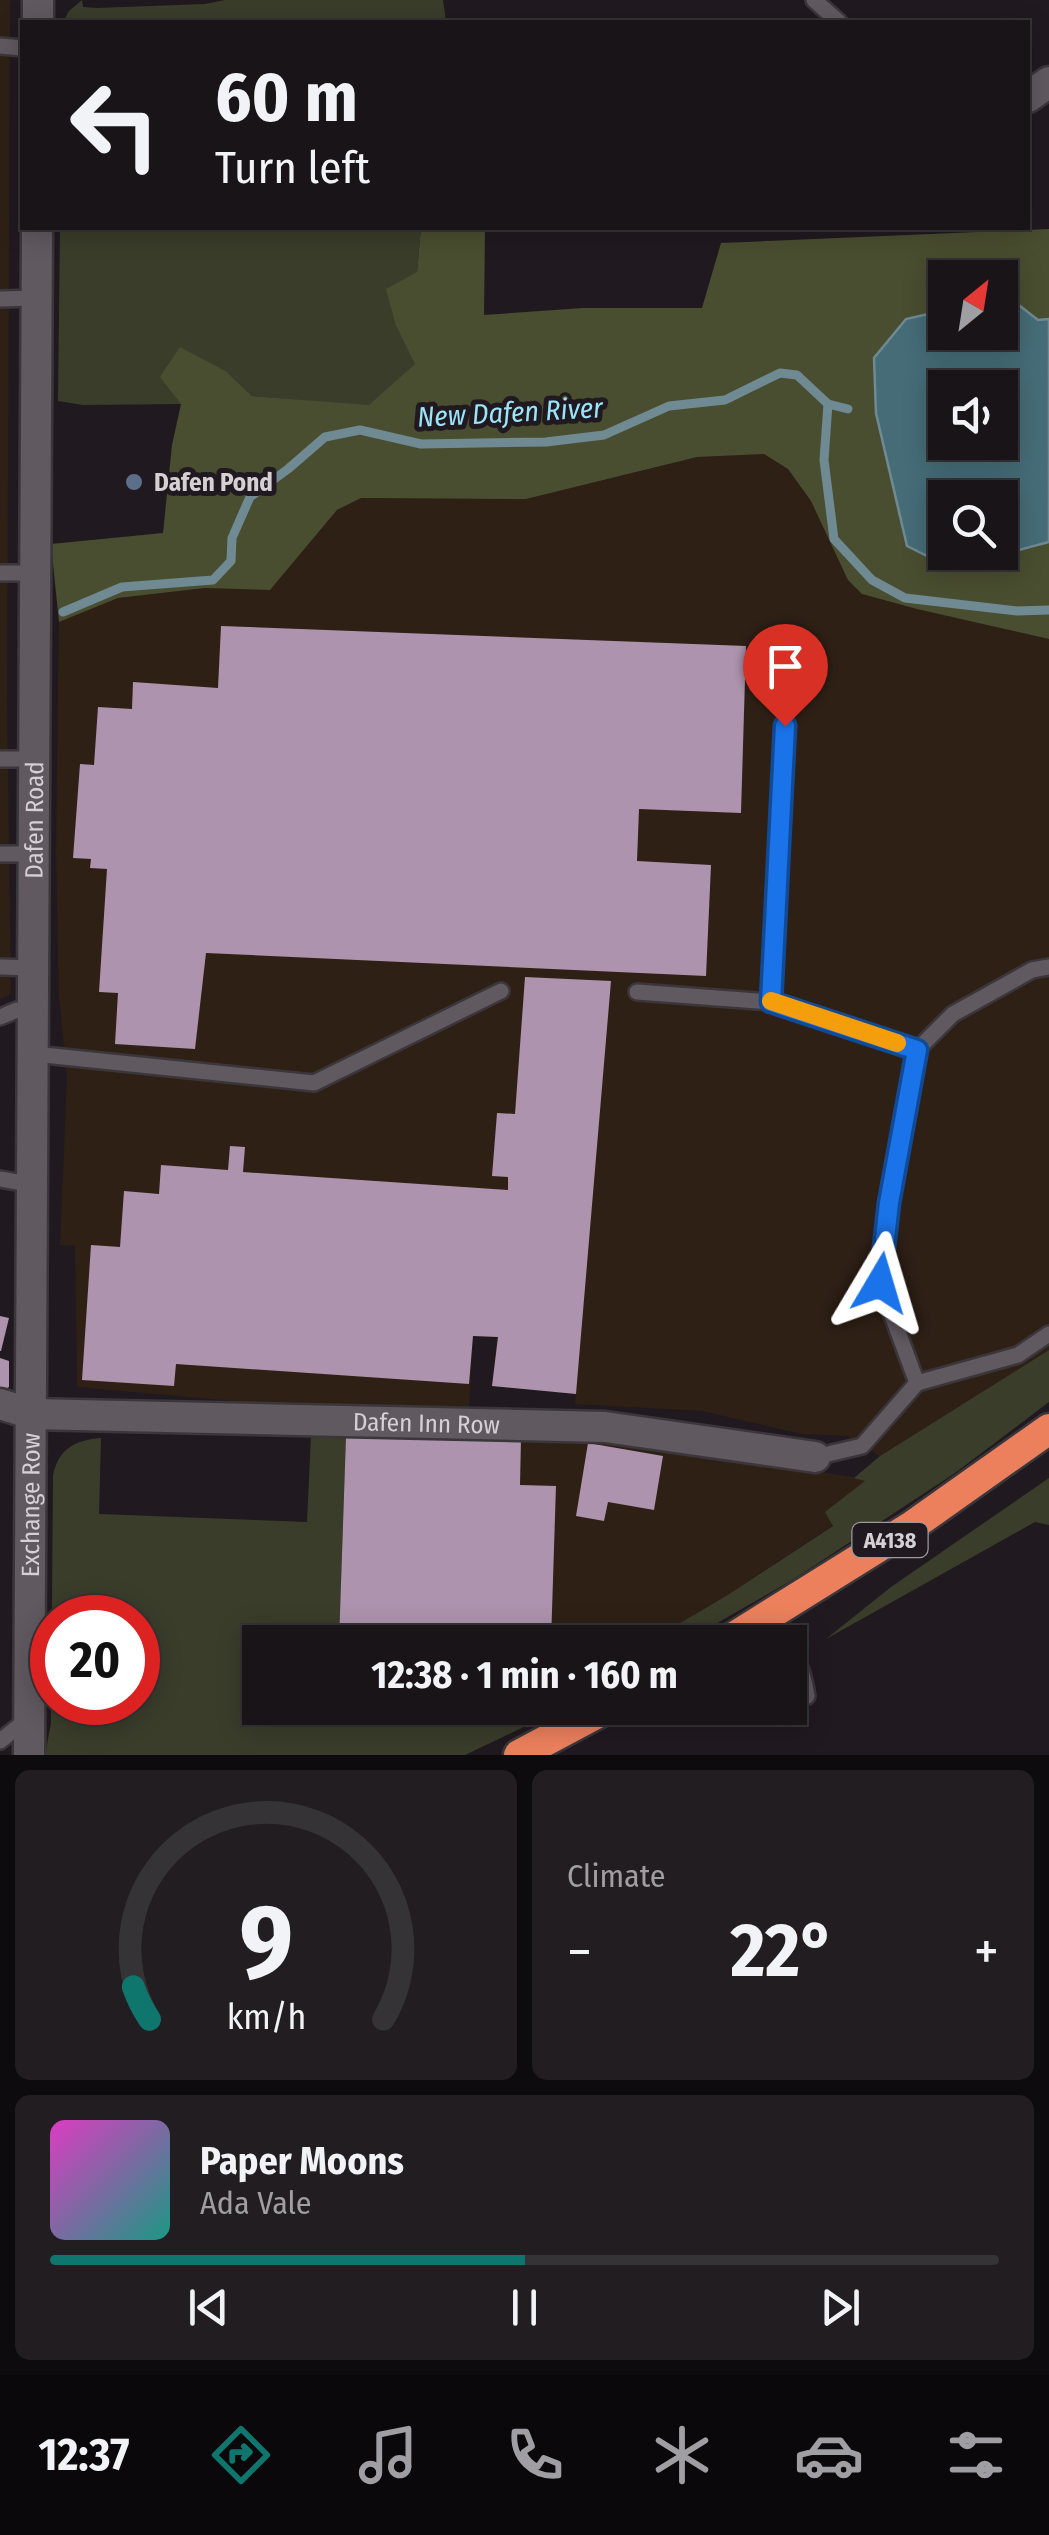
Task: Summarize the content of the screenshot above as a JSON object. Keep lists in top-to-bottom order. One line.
{"streets":{"highway":["A4138"],"street":["Dafen Road","Dafen Inn Row","Exchange Row"]},"crossings":[["Dafen Road","Dafen Inn Row"],["Dafen Road","Exchange Row"],["Dafen Inn Row","Exchange Row"]],"water":["New Dafen River"],"places":["Dafen Pond"],"north":"top right","page":{"turn":["60 m","Turn left"],"limit":"20","trip":"12:38 · 1 min · 160 m","tile":"Climate","heat":["−","22°","+"],"song":["Paper Moons","Ada Vale"],"tabs":"12:37","gauge":["9","km/h"]}}
